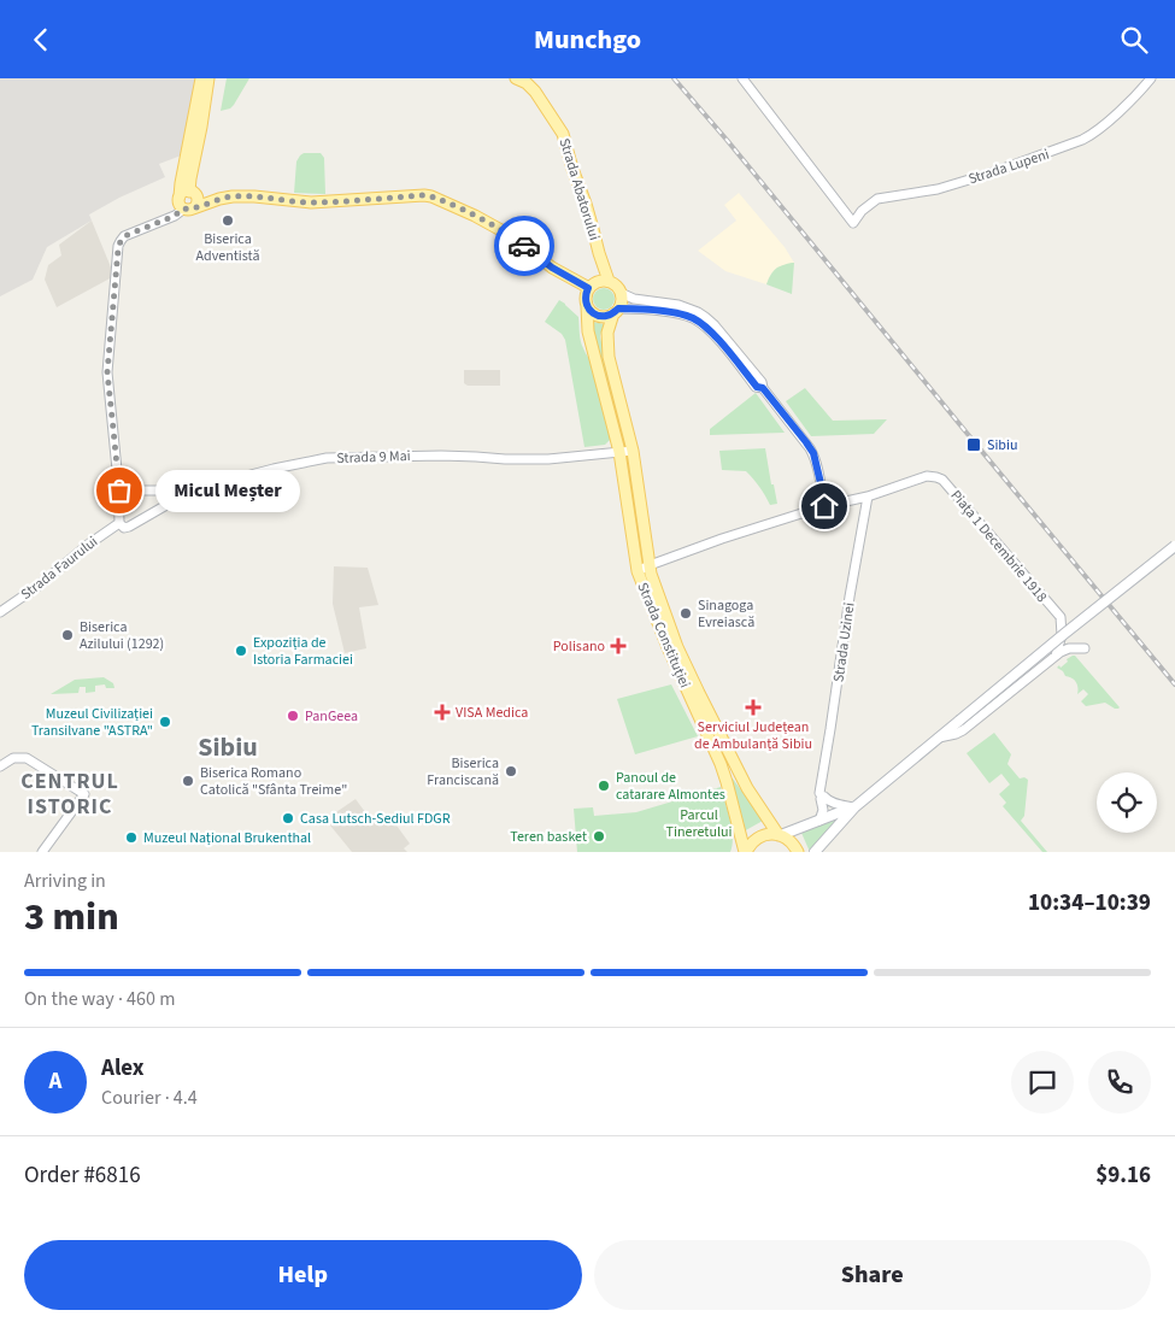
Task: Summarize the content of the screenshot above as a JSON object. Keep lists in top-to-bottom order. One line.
{"streets":{"main road":["Strada Abatorului","Strada Constituției"],"street":["Strada Lupeni","Strada 9 Mai","Piața 1 Decembrie 1918","Strada Faurului","Strada Uzinei"]},"crossings":[["Strada Abatorului","Strada Constituției"],["Strada 9 Mai","Strada Faurului"],["Strada 9 Mai","Strada Constituției"],["Piața 1 Decembrie 1918","Strada Constituției"],["Piața 1 Decembrie 1918","Strada Uzinei"]],"districts":["Sibiu","CENTRUL ISTORIC"],"parks":["Parcul Tineretului"],"places":{"other":["Biserica Adventistă","Micul Meșter","Sinagoga Evreiască","Biserica Azilului (1292)","Expoziția de Istoria Farmaciei","PanGeea","Muzeul Civilizației Transilvane \"ASTRA\"","Biserica Franciscană","Biserica Romano Catolică \"Sfânta Treime\"","Panoul de catarare Almontes","Casa Lutsch-Sediul FDGR","Teren basket","Muzeul Național Brukenthal"],"transit":["Sibiu"],"health":["Polisano","Serviciul Județean de Ambulanță Sibiu","VISA Medica"]},"page":{"header":"Munchgo","bubble":"Micul Meșter","heading":["3 min","Arriving in","10:34–10:39"],"panel":["Alex","Courier · 4.4","Order #6816","$9.16"],"bar":"On the way · 460 m","round":"A","buttons":["Help","Share"]}}
